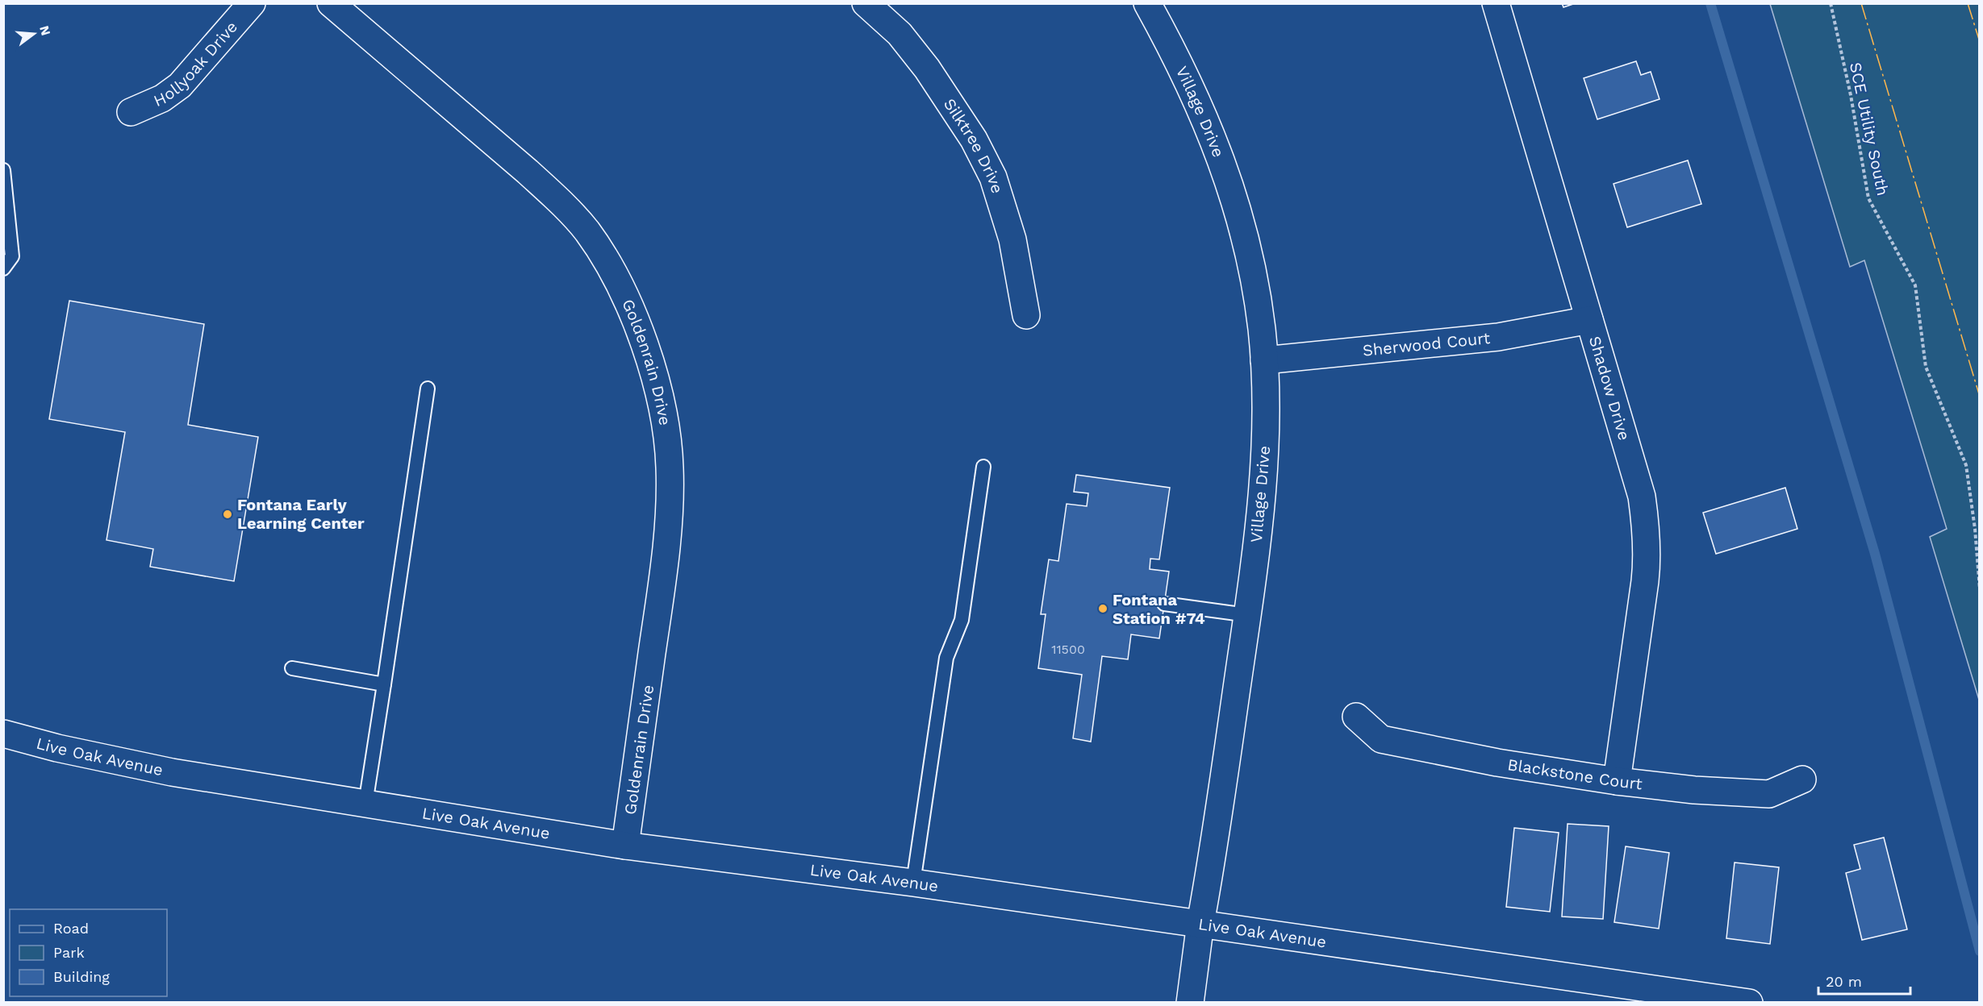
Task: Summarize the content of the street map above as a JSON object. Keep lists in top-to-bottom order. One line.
{"streets":{"street":["Hollyoak Drive","Village Drive","Silktree Drive","Sherwood Court","Goldenrain Drive","Shadow Drive","Live Oak Avenue","Blackstone Court"],"path":["SCE Utility South"]},"crossings":[["Village Drive","Sherwood Court"],["Village Drive","Live Oak Avenue"],["Sherwood Court","Shadow Drive"],["Goldenrain Drive","Live Oak Avenue"],["Shadow Drive","Blackstone Court"]],"places":["Fontana Early Learning Center","Fontana Station #74"],"house_numbers":["11500"],"legend":["Road","Park","Building"],"scale_bar":"20 m","north":"right"}
